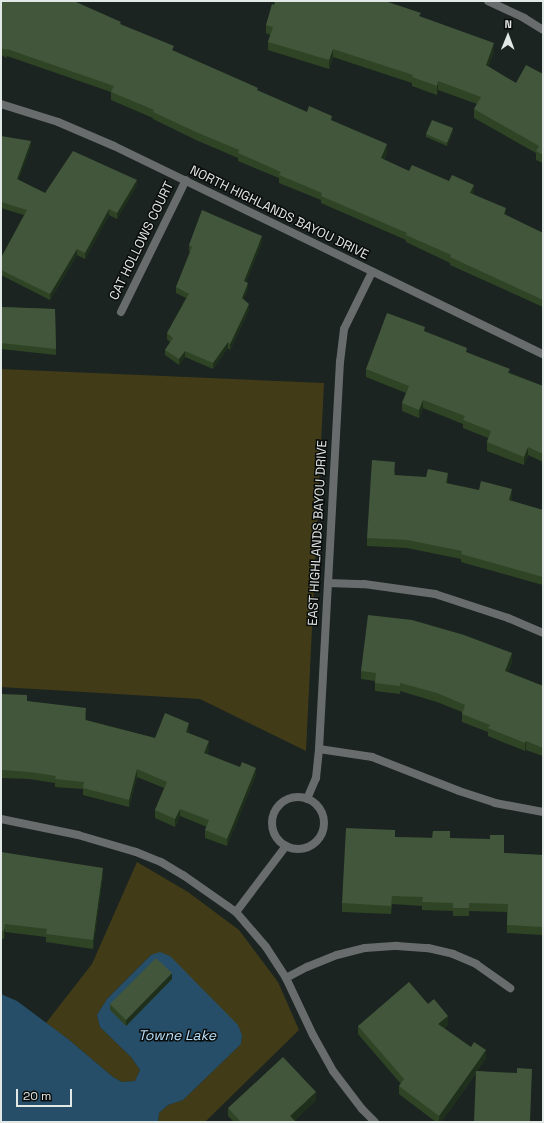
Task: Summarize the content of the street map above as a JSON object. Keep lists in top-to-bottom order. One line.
{"streets":{"street":["NORTH HIGHLANDS BAYOU DRIVE","CAT HOLLOWS COURT","EAST HIGHLANDS BAYOU DRIVE"]},"crossings":[["NORTH HIGHLANDS BAYOU DRIVE","CAT HOLLOWS COURT"],["NORTH HIGHLANDS BAYOU DRIVE","EAST HIGHLANDS BAYOU DRIVE"]],"water":["Towne Lake"],"scale_bar":"20 m","north":"top"}
